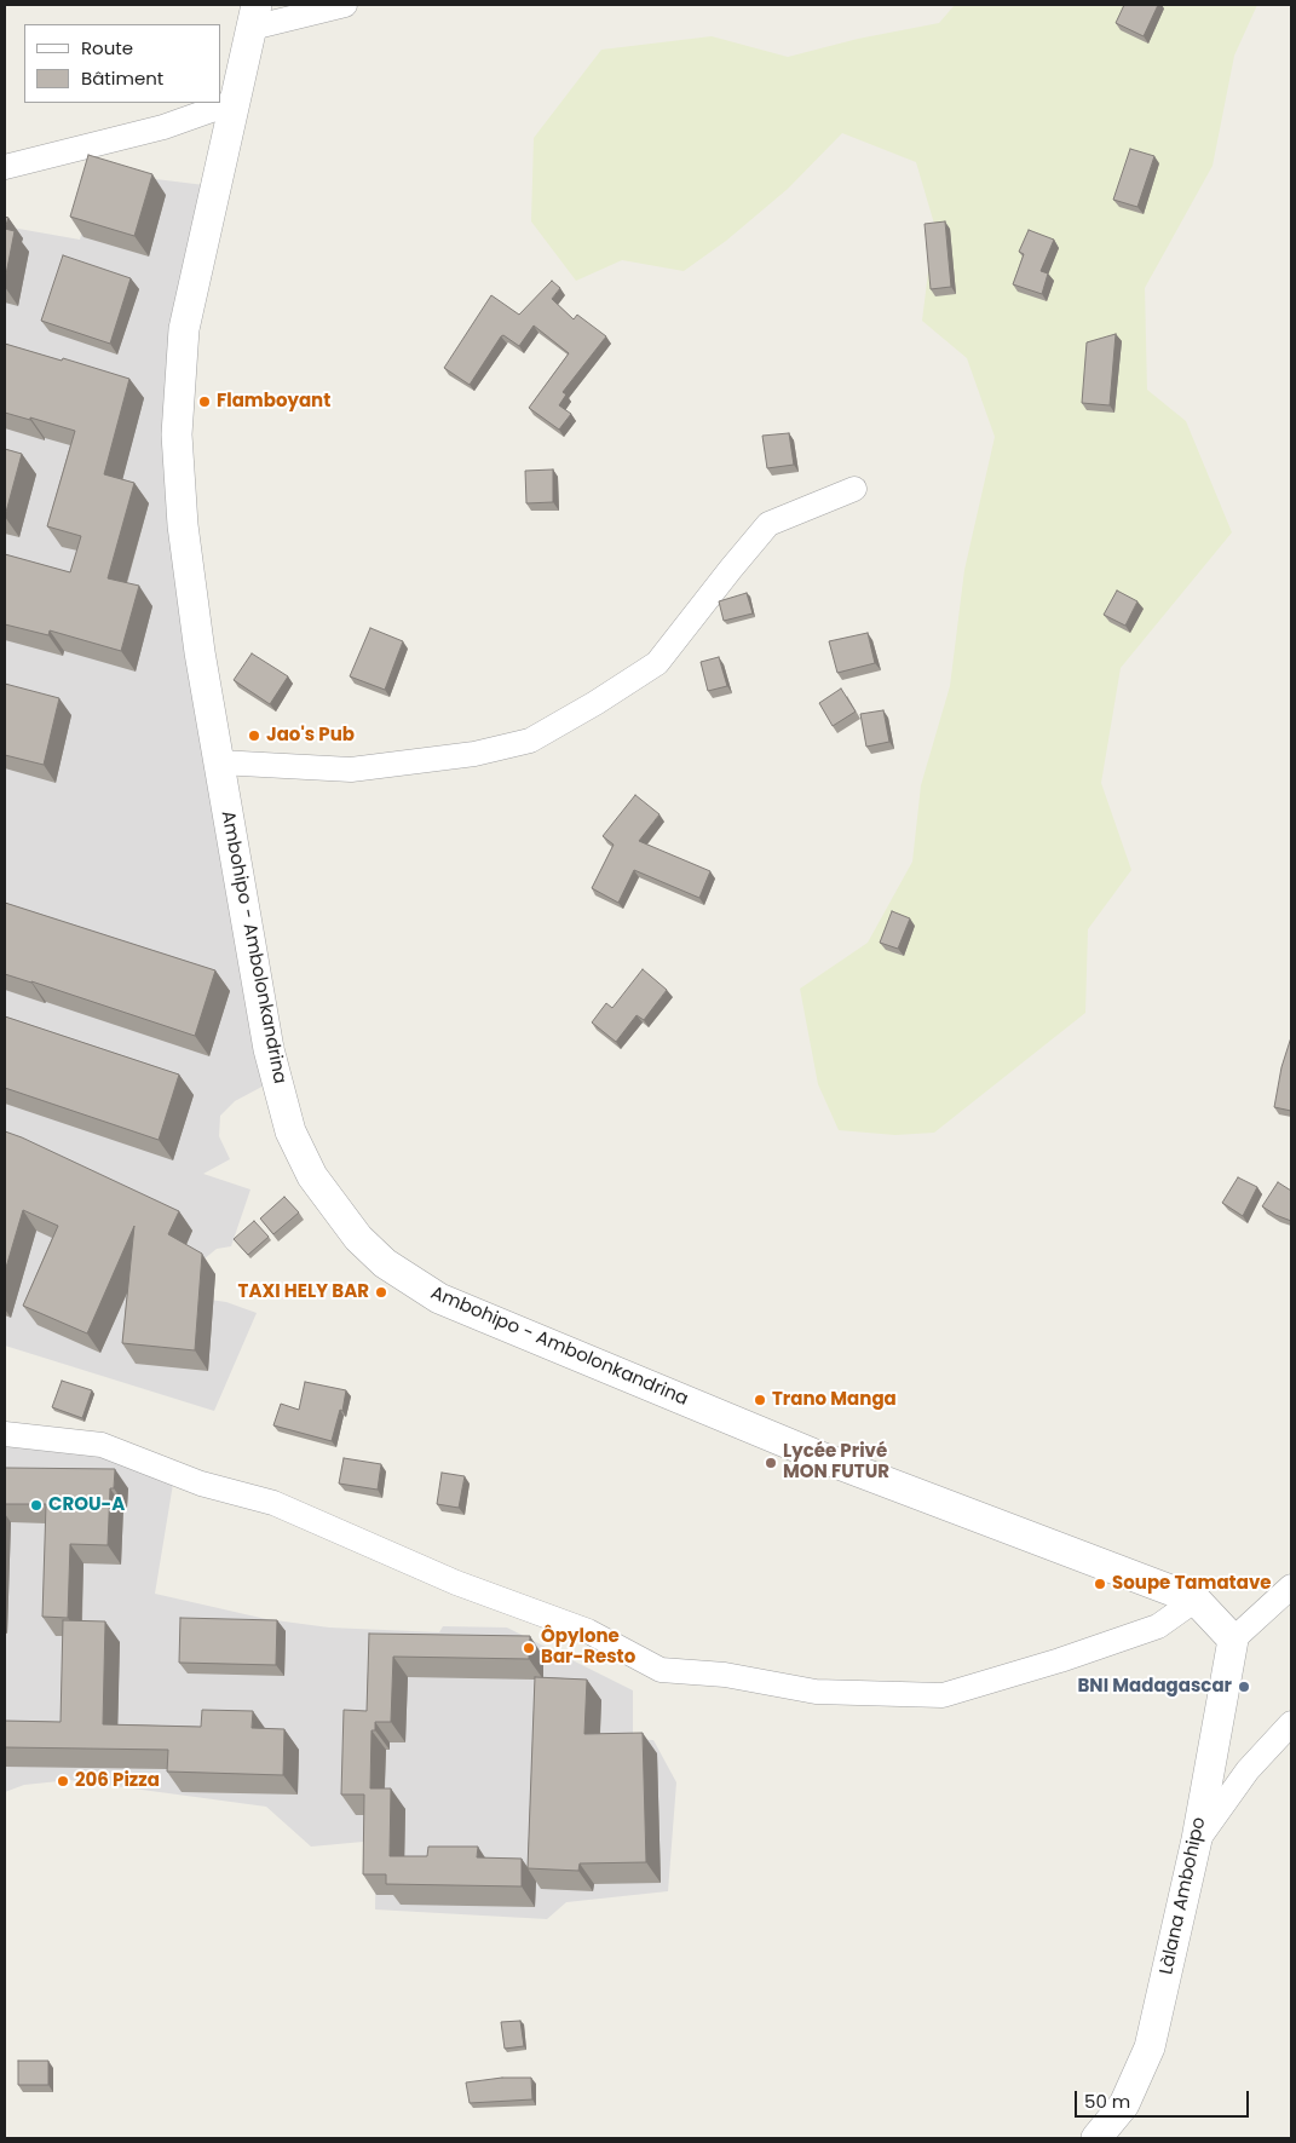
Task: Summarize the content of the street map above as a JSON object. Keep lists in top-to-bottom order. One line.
{"streets":{"street":["Ambohipo - Ambolonkandrina","Làlana Ambohipo"]},"crossings":[["Ambohipo - Ambolonkandrina","Làlana Ambohipo"]],"places":["Flamboyant","Jao's Pub","TAXI HELY BAR","Trano Manga","Lycée Privé MON FUTUR","CROU-A","Soupe Tamatave","Ôpylone Bar-Resto","BNI Madagascar","206 Pizza"],"legend":["Route","Bâtiment"],"scale_bar":"50 m"}
